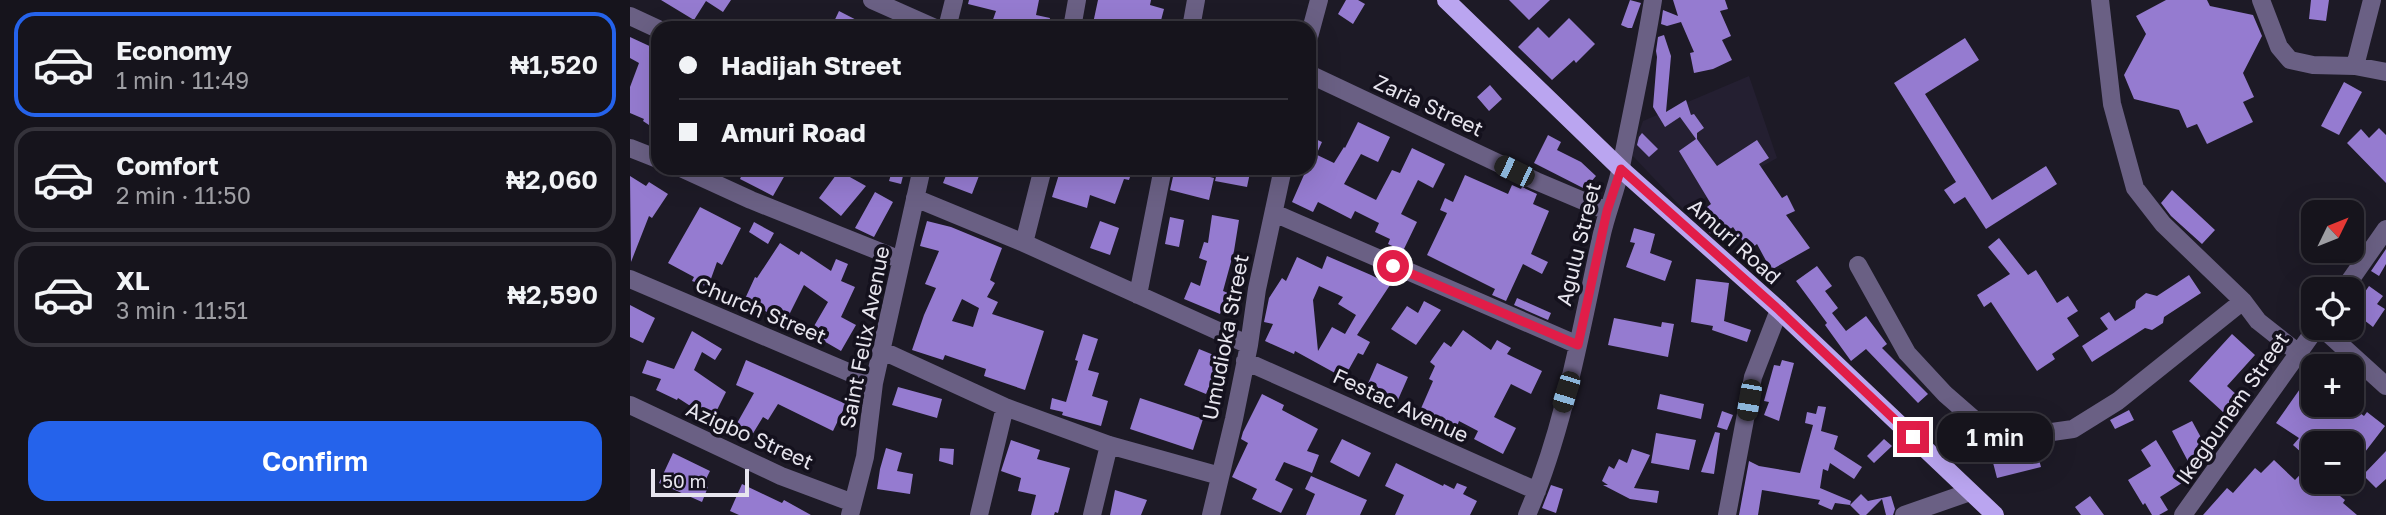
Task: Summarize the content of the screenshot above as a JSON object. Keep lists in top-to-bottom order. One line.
{"streets":{"main road":["Amuri Road"],"street":["Zaria Street","Agulu Street","Church Street","Saint Felix Avenue","Umudioka Street","Festac Avenue","Ikegbunem Street","Azigbo Street"]},"crossings":[["Zaria Street","Agulu Street"],["Amuri Road","Agulu Street"],["Agulu Street","Festac Avenue"],["Church Street","Saint Felix Avenue"],["Saint Felix Avenue","Festac Avenue"],["Saint Felix Avenue","Azigbo Street"],["Umudioka Street","Festac Avenue"]],"scale_bar":"50 m","north":"top right","page":{"list":[{"name":"Economy","note":"1 min · 11:49","value":"₦1,520"},{"name":"Comfort","note":"2 min · 11:50","value":"₦2,060"},{"name":"XL","note":"3 min · 11:51","value":"₦2,590"}],"banner":["Hadijah Street","Amuri Road"],"map_buttons":["+","−"],"buttons":"Confirm","bubble":"1 min","scale":"50 m"}}
